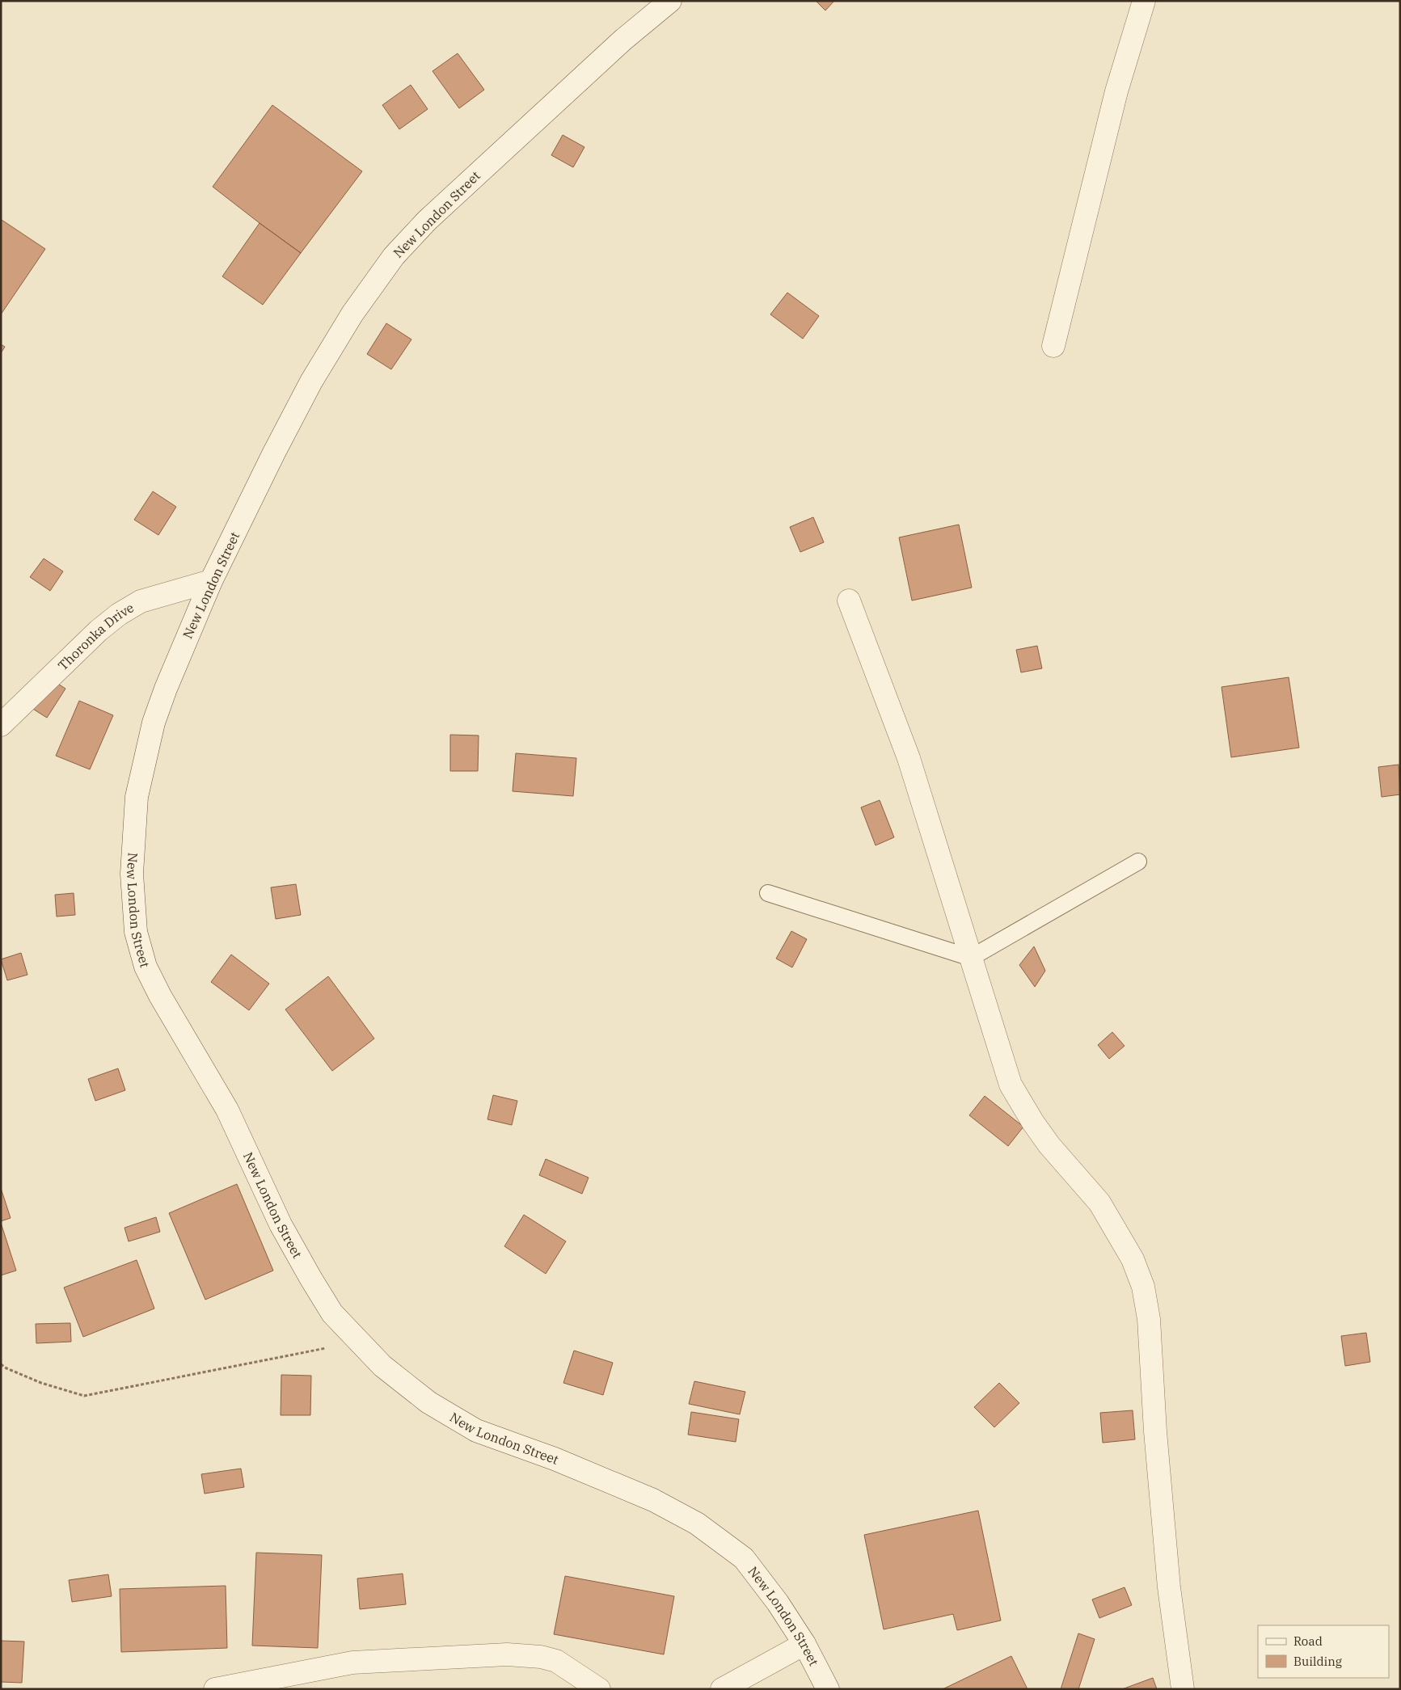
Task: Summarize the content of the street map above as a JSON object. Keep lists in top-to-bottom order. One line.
{"streets":{"street":["New London Street","Thoronka Drive"]},"crossings":[["New London Street","Thoronka Drive"]],"legend":["Road","Building"]}
